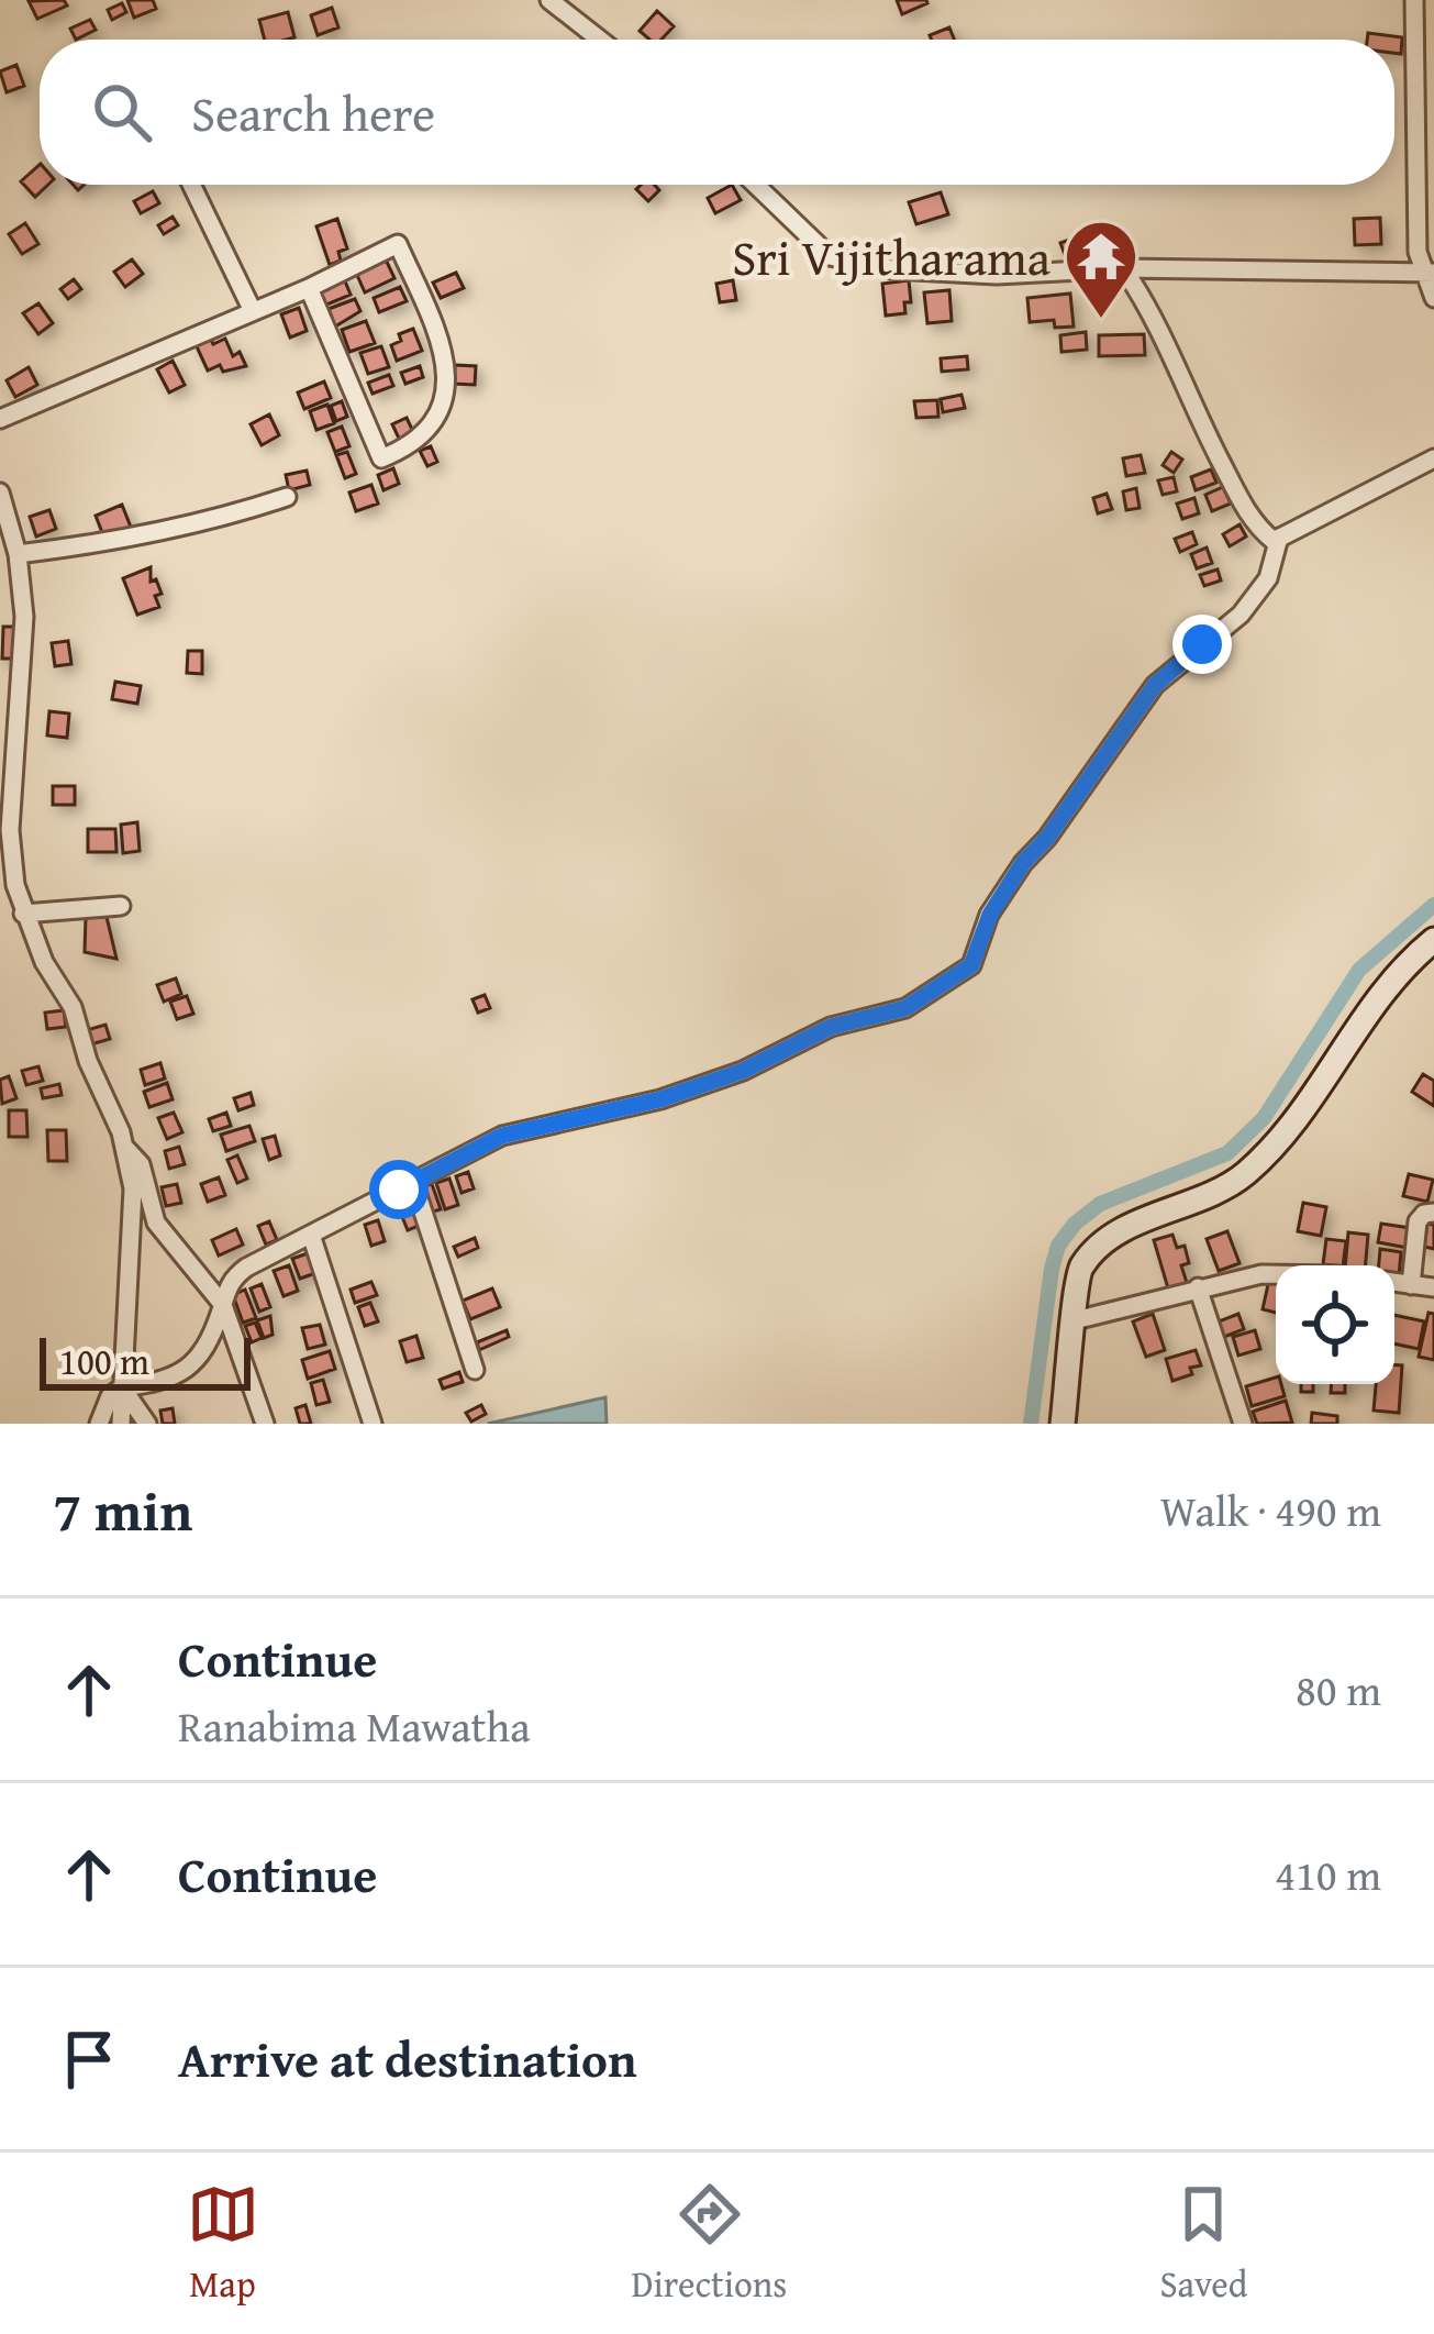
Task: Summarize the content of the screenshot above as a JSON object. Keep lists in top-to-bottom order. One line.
{"places":{"temple":["Sri Vijitharama"]},"scale_bar":"100 m","page":{"search":"Search here","scale":"100 m","heading":["7 min","Walk · 490 m"],"list":[["Continue","Ranabima Mawatha","80 m"],["Continue","410 m"],"Arrive at destination"],"nav":["Map","Directions","Saved"]}}
